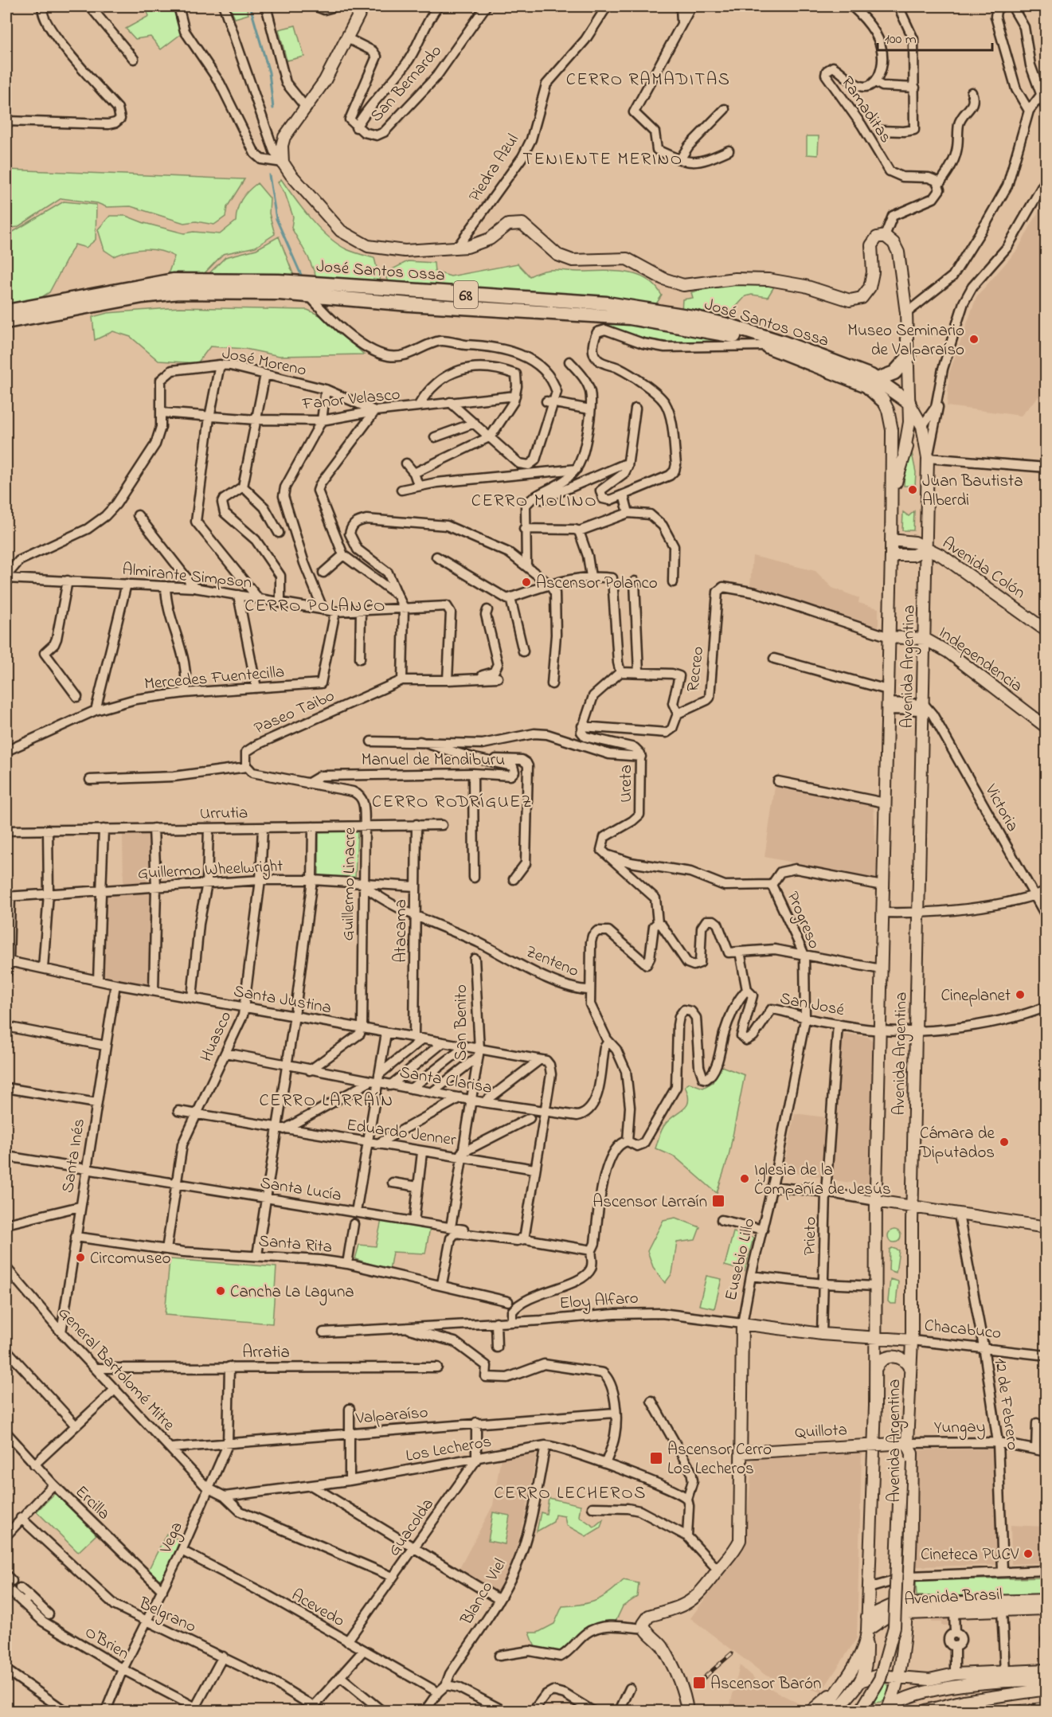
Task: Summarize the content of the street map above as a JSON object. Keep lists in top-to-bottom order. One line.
{"streets":{"highway":["José Santos Ossa","68"],"main road":["Avenida Colón","Independencia","Avenida Argentina","Eusebio Lillo","Eloy Alfaro","Chacabuco","Yungay","Quillota","Avenida Brasil"],"street":["San Bernardo","Ramaditas","Piedra Azul","José Moreno","Fanor Velasco","Almirante Simpson","Recreo","Mercedes Fuentecilla","Paseo Taibo","Manuel de Mendiburu","Ureta","Victoria","Urrutia","Guillermo Wheelwright","Guillermo Linacre","Progreso","Atacama","Zenteno","Santa Justina","San José","San Benito","Huasco","Santa Clarisa","Eduardo Jenner","Santa Inés","Santa Lucía","Prieto","Santa Rita","Arratia","General Bartolomé Mitre","12 de Febrero","Valparaíso","Los Lecheros","Ercilla","Guacolda","Vega","Blanco Viel","Acevedo","Belgrano","O'Brien"]},"crossings":[["José Santos Ossa","Avenida Argentina"],["José Moreno","Fanor Velasco"],["José Moreno","Almirante Simpson"],["Avenida Colón","Avenida Argentina"],["Almirante Simpson","Mercedes Fuentecilla"],["Independencia","Avenida Argentina"],["Independencia","Recreo"],["Avenida Argentina","Recreo"],["Avenida Argentina","Victoria"],["Avenida Argentina","Progreso"],["Avenida Argentina","San José"],["Avenida Argentina","Eloy Alfaro"],["Avenida Argentina","Chacabuco"],["Avenida Argentina","Yungay"],["Avenida Argentina","Quillota"],["Avenida Argentina","Avenida Brasil"],["Recreo","Ureta"],["Manuel de Mendiburu","Ureta"],["Manuel de Mendiburu","Guillermo Linacre"],["Urrutia","Guillermo Linacre"],["Urrutia","Atacama"],["Urrutia","Huasco"],["Guillermo Wheelwright","Guillermo Linacre"],["Guillermo Wheelwright","Atacama"],["Guillermo Wheelwright","Zenteno"],["Guillermo Wheelwright","Huasco"],["Guillermo Linacre","Zenteno"],["Guillermo Linacre","Santa Justina"],["Progreso","San José"],["Progreso","Eusebio Lillo"],["Atacama","Zenteno"],["Atacama","Santa Justina"],["Santa Justina","San Benito"],["Santa Justina","Huasco"],["Santa Justina","Santa Clarisa"],["Santa Justina","Santa Inés"],["San José","Prieto"],["San José","Eusebio Lillo"],["San Benito","Santa Clarisa"],["San Benito","Eduardo Jenner"],["San Benito","Santa Lucía"],["Huasco","Santa Clarisa"],["Huasco","Eduardo Jenner"],["Huasco","Santa Lucía"],["Huasco","Santa Rita"],["Santa Inés","Santa Lucía"],["Santa Inés","Santa Rita"],["Santa Inés","General Bartolomé Mitre"],["Prieto","Eloy Alfaro"],["Eusebio Lillo","Eloy Alfaro"],["Eusebio Lillo","Quillota"],["Eloy Alfaro","Chacabuco"],["Chacabuco","12 de Febrero"],["Arratia","General Bartolomé Mitre"],["Arratia","Vega"],["General Bartolomé Mitre","Valparaíso"],["General Bartolomé Mitre","Vega"],["12 de Febrero","Yungay"],["12 de Febrero","Avenida Brasil"],["Valparaíso","Vega"],["Yungay","Quillota"],["Los Lecheros","Guacolda"],["Los Lecheros","Blanco Viel"],["Ercilla","Vega"],["Guacolda","Acevedo"],["Vega","Acevedo"],["Vega","Belgrano"],["Vega","O'Brien"],["Blanco Viel","Acevedo"]],"districts":["CERRO RAMADITAS","TENIENTE MERINO","CERRO MOLINO","CERRO POLANCO","CERRO RODRÍGUEZ","CERRO LARRAÍN","CERRO LECHEROS"],"places":{"other":["Museo Seminario de Valparaíso","Juan Bautista Alberdi","Ascensor Polanco","Cineplanet","Cámara de Diputados","Iglesia de la Compañía de Jesús","Circomuseo","Cancha La Laguna","Cineteca PUCV"],"transit":["Ascensor Larraín","Ascensor Cerro Los Lecheros","Ascensor Barón"]},"scale_bar":"100 m"}
